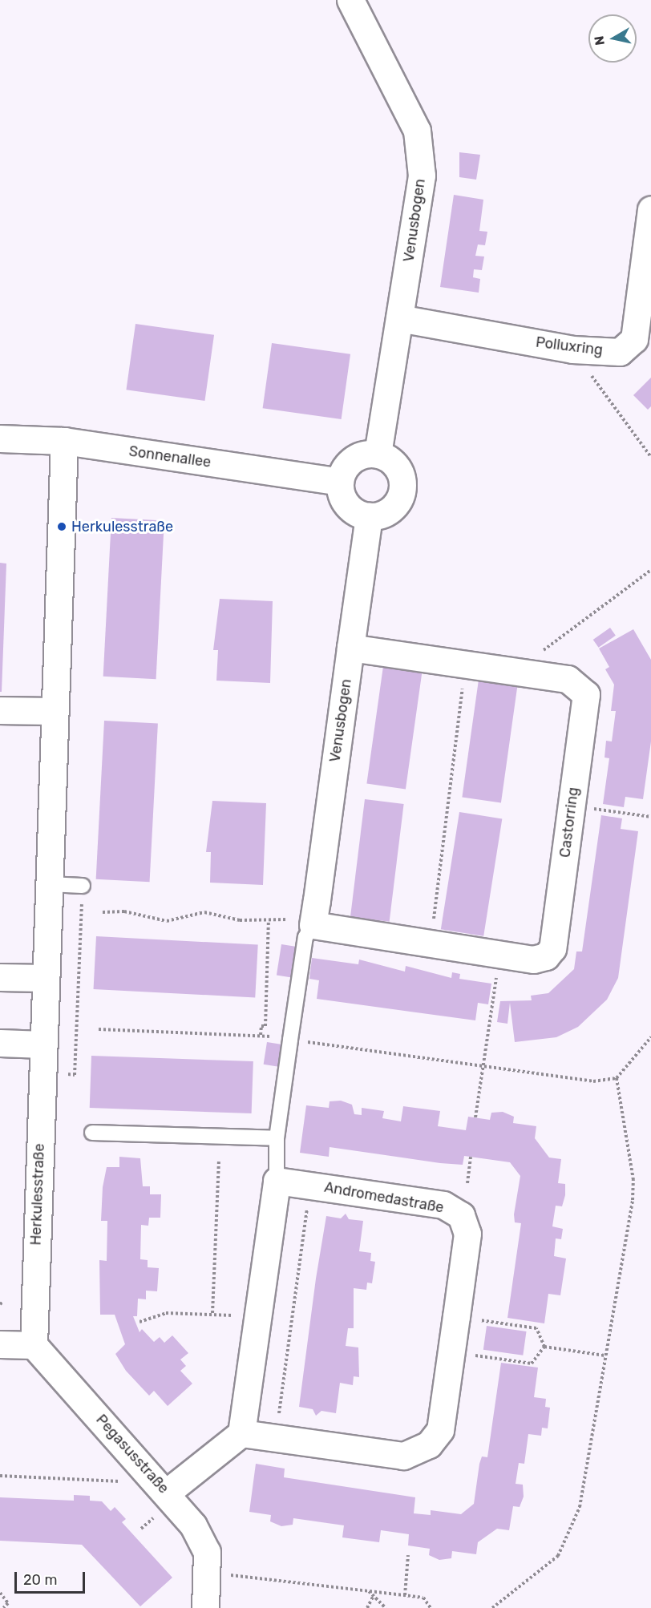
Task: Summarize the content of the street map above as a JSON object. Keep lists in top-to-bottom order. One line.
{"streets":{"street":["Venusbogen","Polluxring","Sonnenallee","Castorring","Herkulesstraße","Andromedastraße","Pegasusstraße"]},"crossings":[["Venusbogen","Polluxring"],["Venusbogen","Sonnenallee"],["Venusbogen","Castorring"],["Sonnenallee","Herkulesstraße"],["Herkulesstraße","Pegasusstraße"]],"places":["Herkulesstraße"],"scale_bar":"20 m","north":"left"}
